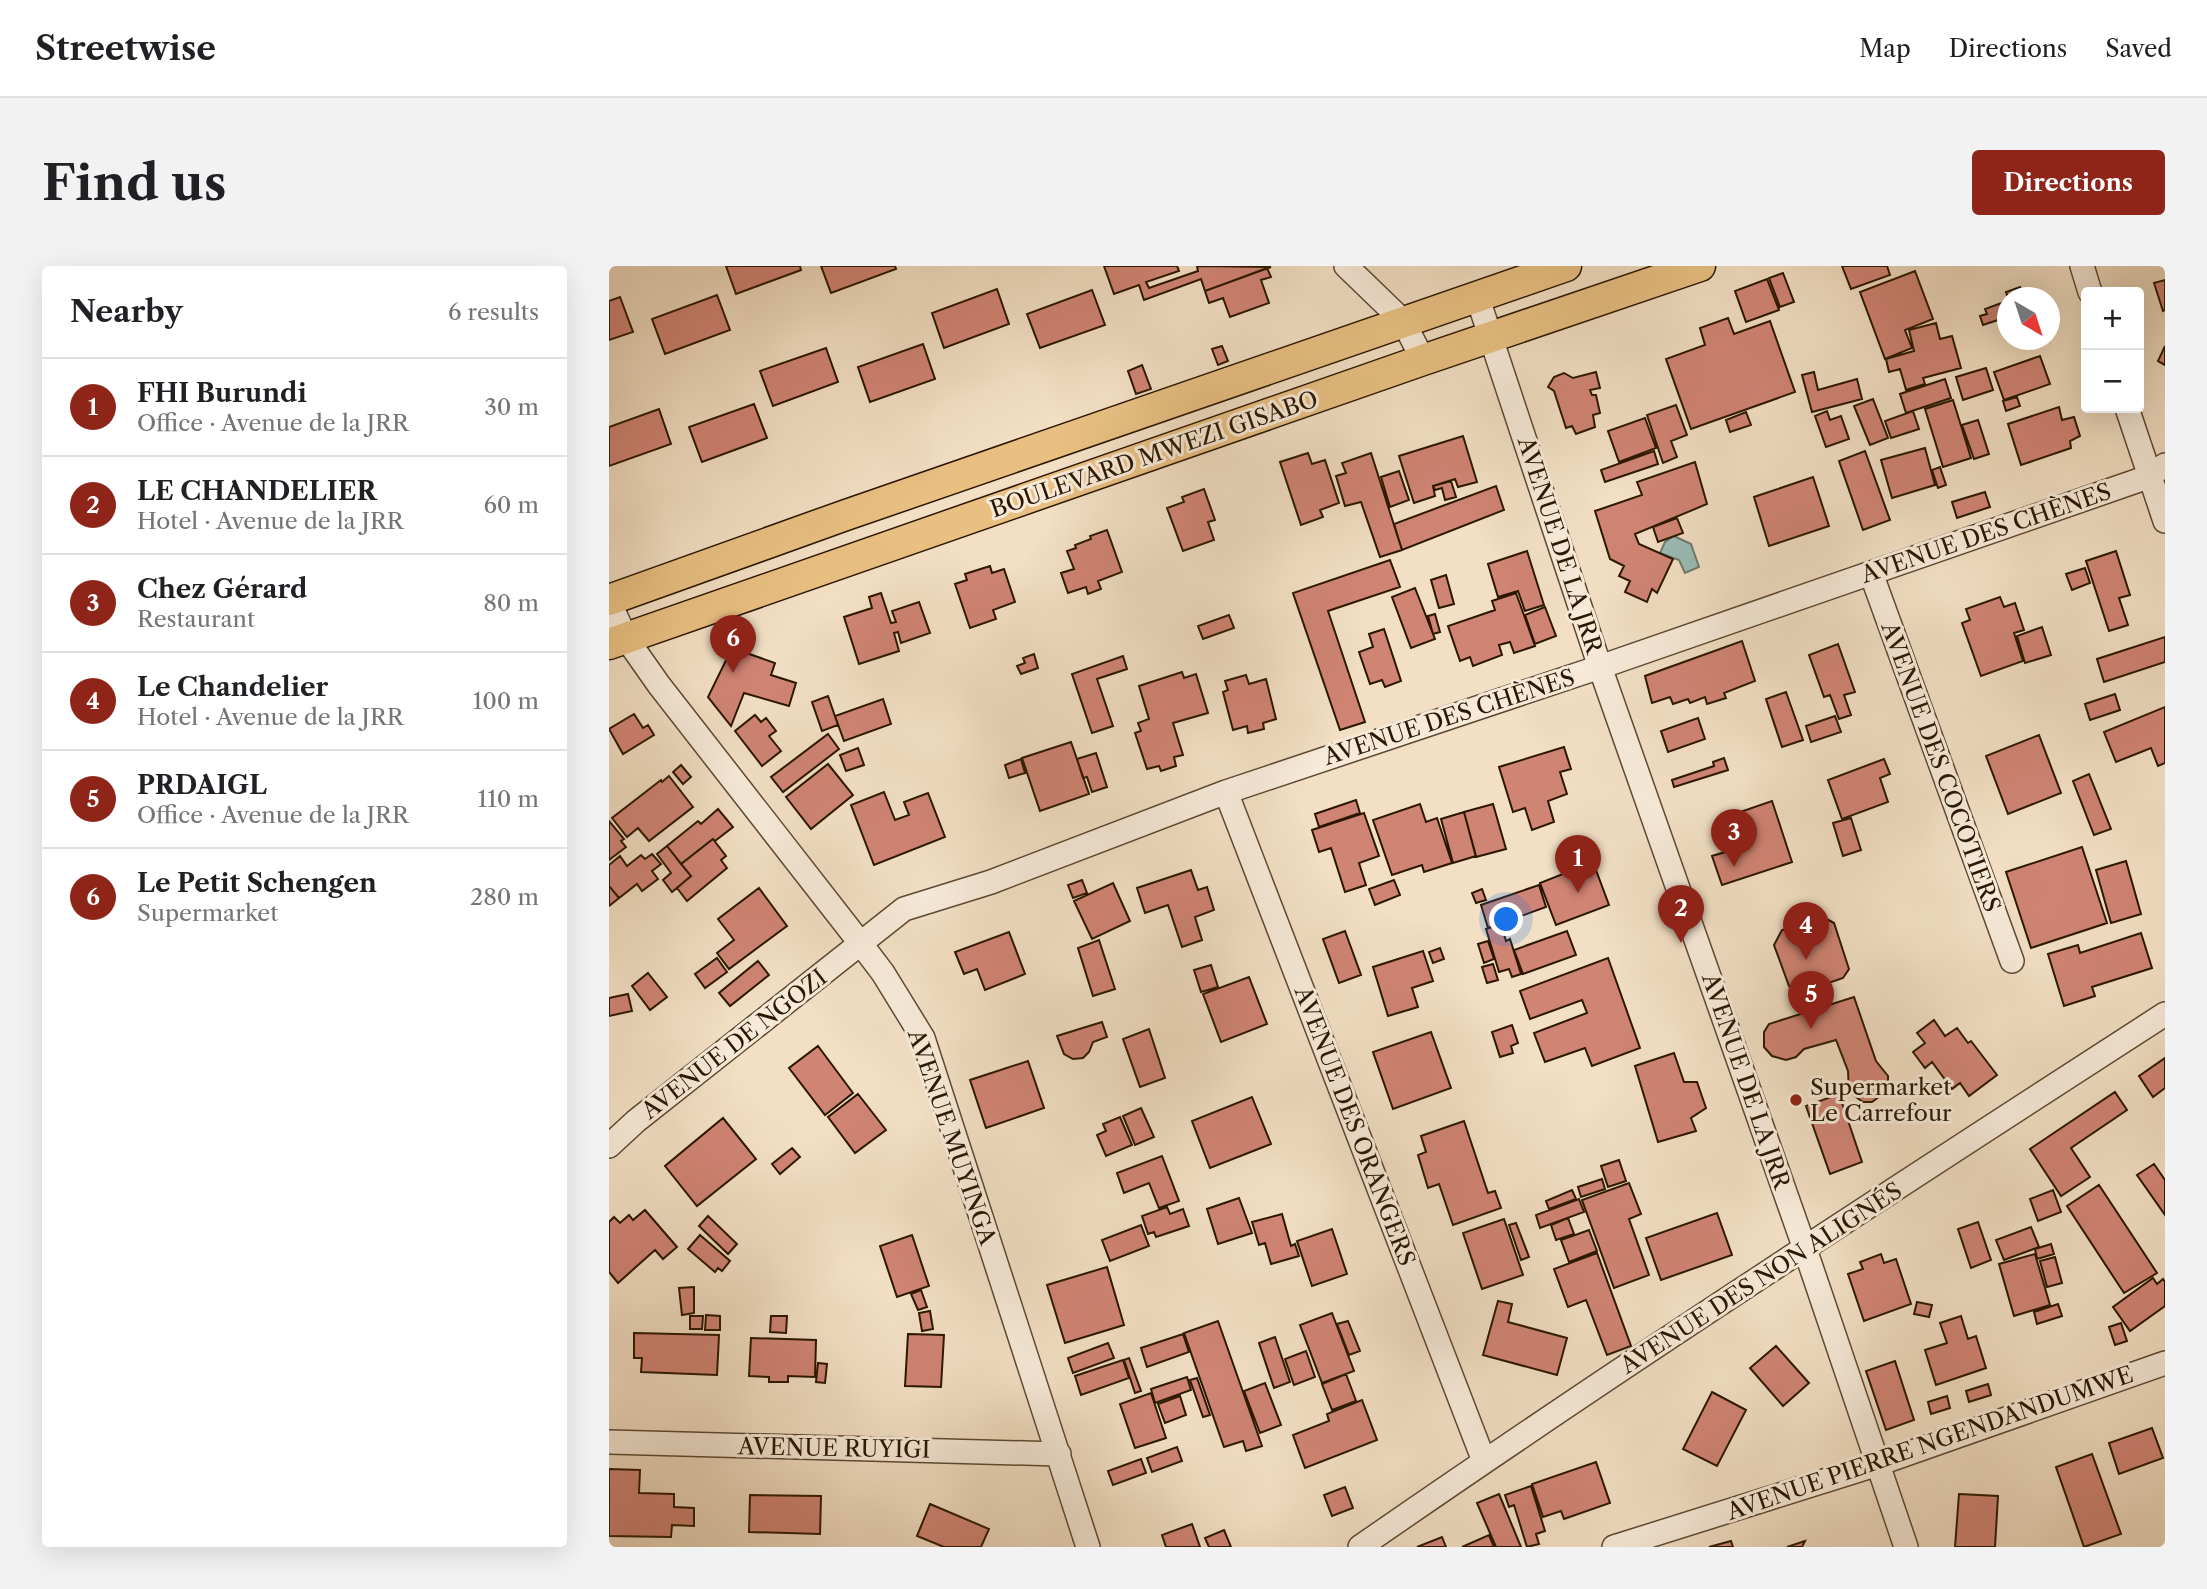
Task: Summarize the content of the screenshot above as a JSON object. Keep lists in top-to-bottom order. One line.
{"streets":{"main road":["BOULEVARD MWEZI GISABO"],"street":["AVENUE DES CHÈNES","AVENUE DE LA JRR","AVENUE DES COCOTIERS","AVENUE DE NGOZI","AVENUE DES ORANGERS","AVENUE MUYINGA","AVENUE DES NON ALIGNÉS","AVENUE PIERRE NGENDANDUMWE","AVENUE RUYIGI"]},"crossings":[["BOULEVARD MWEZI GISABO","AVENUE DE LA JRR"],["BOULEVARD MWEZI GISABO","AVENUE MUYINGA"],["AVENUE DES CHÈNES","AVENUE DE LA JRR"],["AVENUE DES CHÈNES","AVENUE DES COCOTIERS"],["AVENUE DES CHÈNES","AVENUE DE NGOZI"],["AVENUE DES CHÈNES","AVENUE DES ORANGERS"],["AVENUE DES CHÈNES","AVENUE MUYINGA"],["AVENUE DE LA JRR","AVENUE DES NON ALIGNÉS"],["AVENUE DE LA JRR","AVENUE PIERRE NGENDANDUMWE"],["AVENUE DE NGOZI","AVENUE MUYINGA"],["AVENUE DES ORANGERS","AVENUE DES NON ALIGNÉS"],["AVENUE MUYINGA","AVENUE RUYIGI"]],"places":["Supermarket Le Carrefour"],"north":"bottom right","page":{"header":"Streetwise","nav":["Map","Directions","Saved"],"buttons":"Directions","title":"Find us","heading":["Nearby","6 results"],"map_buttons":["+","−"],"list":[{"mark":"1","name":"FHI Burundi","note":"Office · Avenue de la JRR","value":"30 m"},{"mark":"2","name":"LE CHANDELIER","note":"Hotel · Avenue de la JRR","value":"60 m"},{"mark":"3","name":"Chez Gérard","note":"Restaurant","value":"80 m"},{"mark":"4","name":"Le Chandelier","note":"Hotel · Avenue de la JRR","value":"100 m"},{"mark":"5","name":"PRDAIGL","note":"Office · Avenue de la JRR","value":"110 m"},{"mark":"6","name":"Le Petit Schengen","note":"Supermarket","value":"280 m"}],"pins":["6","3","1","2","4","5"]}}
